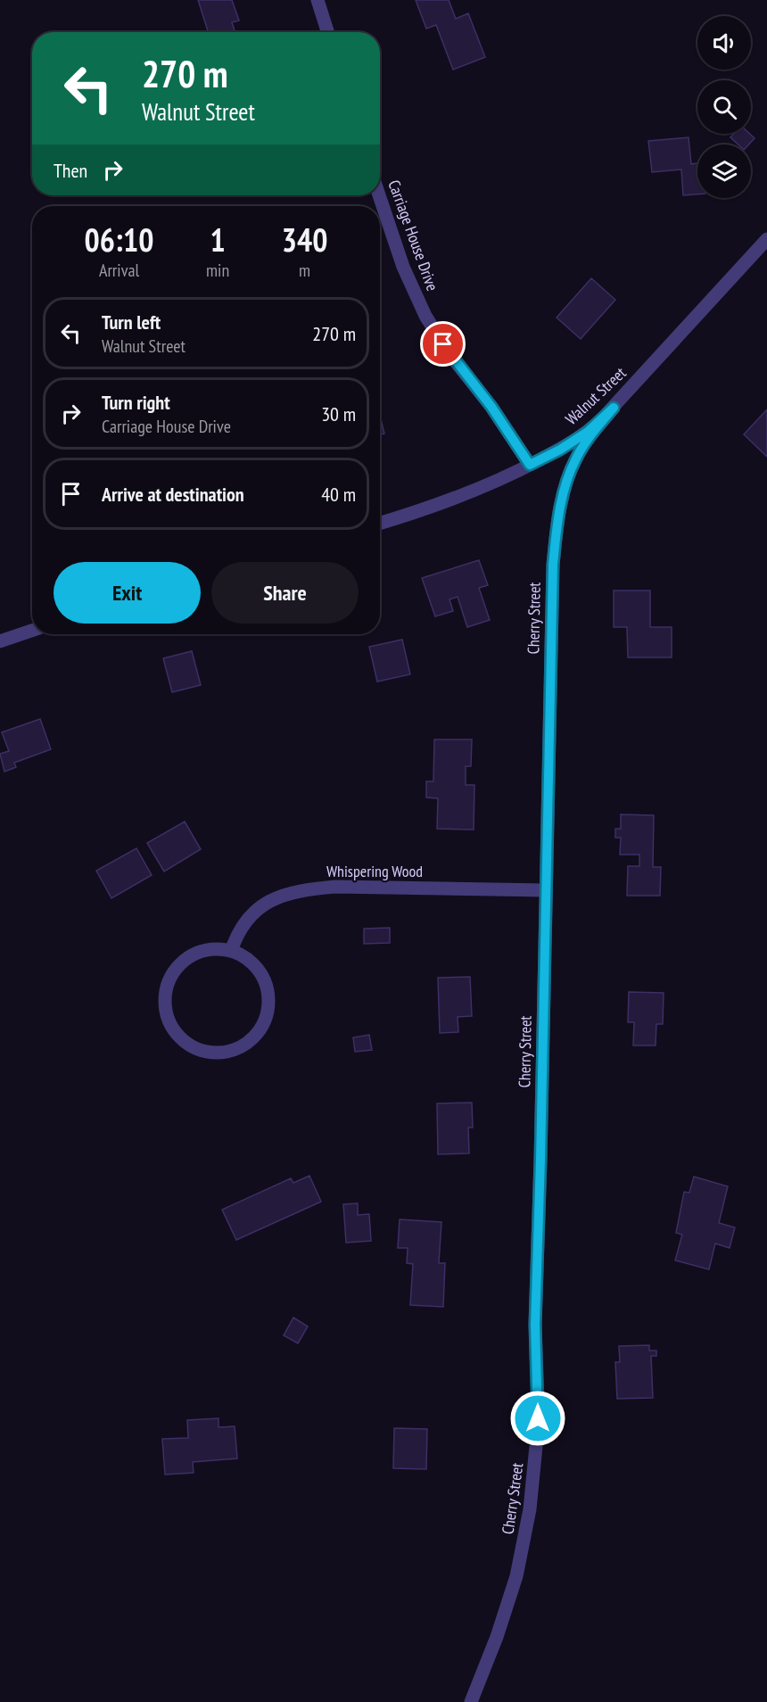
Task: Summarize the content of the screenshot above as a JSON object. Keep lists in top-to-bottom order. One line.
{"streets":{"street":["Carriage House Drive","Walnut Street","Cherry Street","Whispering Wood"]},"crossings":[["Carriage House Drive","Walnut Street"],["Walnut Street","Cherry Street"],["Cherry Street","Whispering Wood"]],"page":{"turn":["270 m","Walnut Street"],"then":"Then","eta":["06:10","Arrival","1","min","340","m"],"list":[{"name":"Turn left","note":"Walnut Street","value":"270 m"},{"name":"Turn right","note":"Carriage House Drive","value":"30 m"},{"name":"Arrive at destination","value":"40 m"}],"buttons":["Exit","Share"]}}
